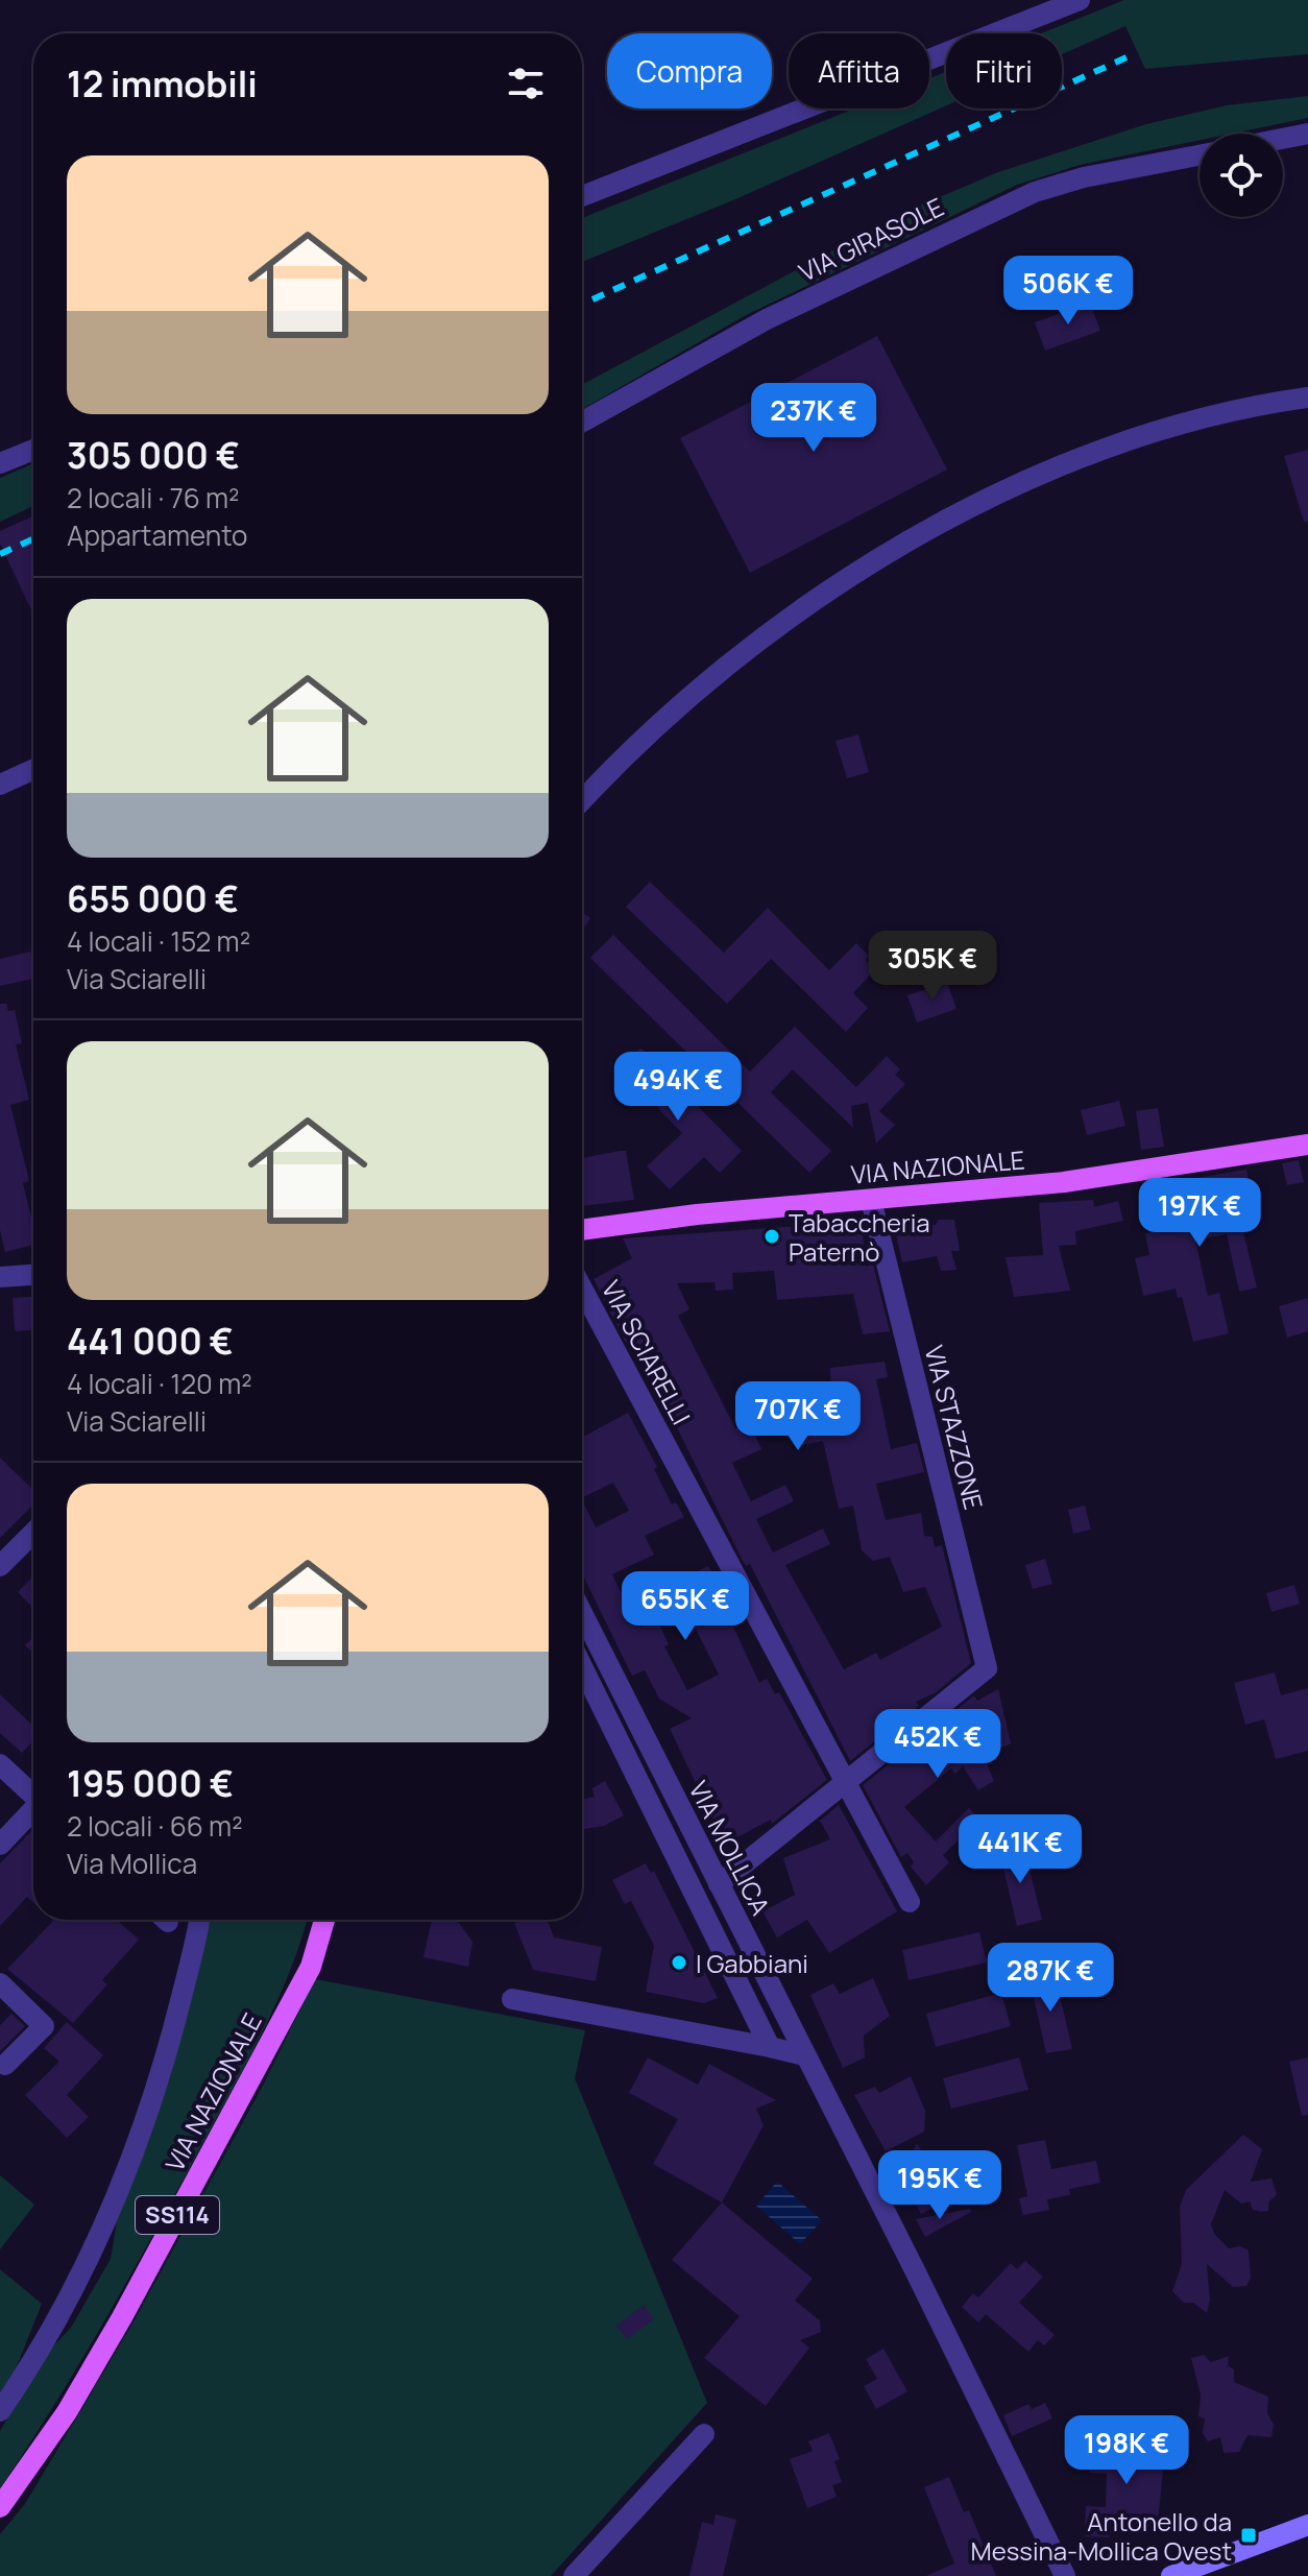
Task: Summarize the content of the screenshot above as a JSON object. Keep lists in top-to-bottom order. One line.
{"streets":{"main road":["VIA NAZIONALE","SS114"],"street":["VIA GIRASOLE","VIA SCIARELLI","VIA STAZZONE","VIA MOLLICA"]},"crossings":[["VIA NAZIONALE","VIA STAZZONE"],["VIA SCIARELLI","VIA STAZZONE"]],"places":{"other":["Tabaccheria Paternò","I Gabbiani"],"transit":["Antonello da Messina-Mollica Ovest"]},"page":{"chip":["Compra","Affitta","Filtri"],"heading":"12 immobili","list":[{"name":"305 000 €","note":"2 locali · 76 m² · Appartamento"},{"name":"655 000 €","note":"4 locali · 152 m² · Via Sciarelli"},{"name":"441 000 €","note":"4 locali · 120 m² · Via Sciarelli"},{"name":"195 000 €","note":"2 locali · 66 m² · Via Mollica"}],"price":["506K €","237K €","305K €","494K €","197K €","707K €","655K €","452K €","441K €","287K €","195K €","198K €"]}}
